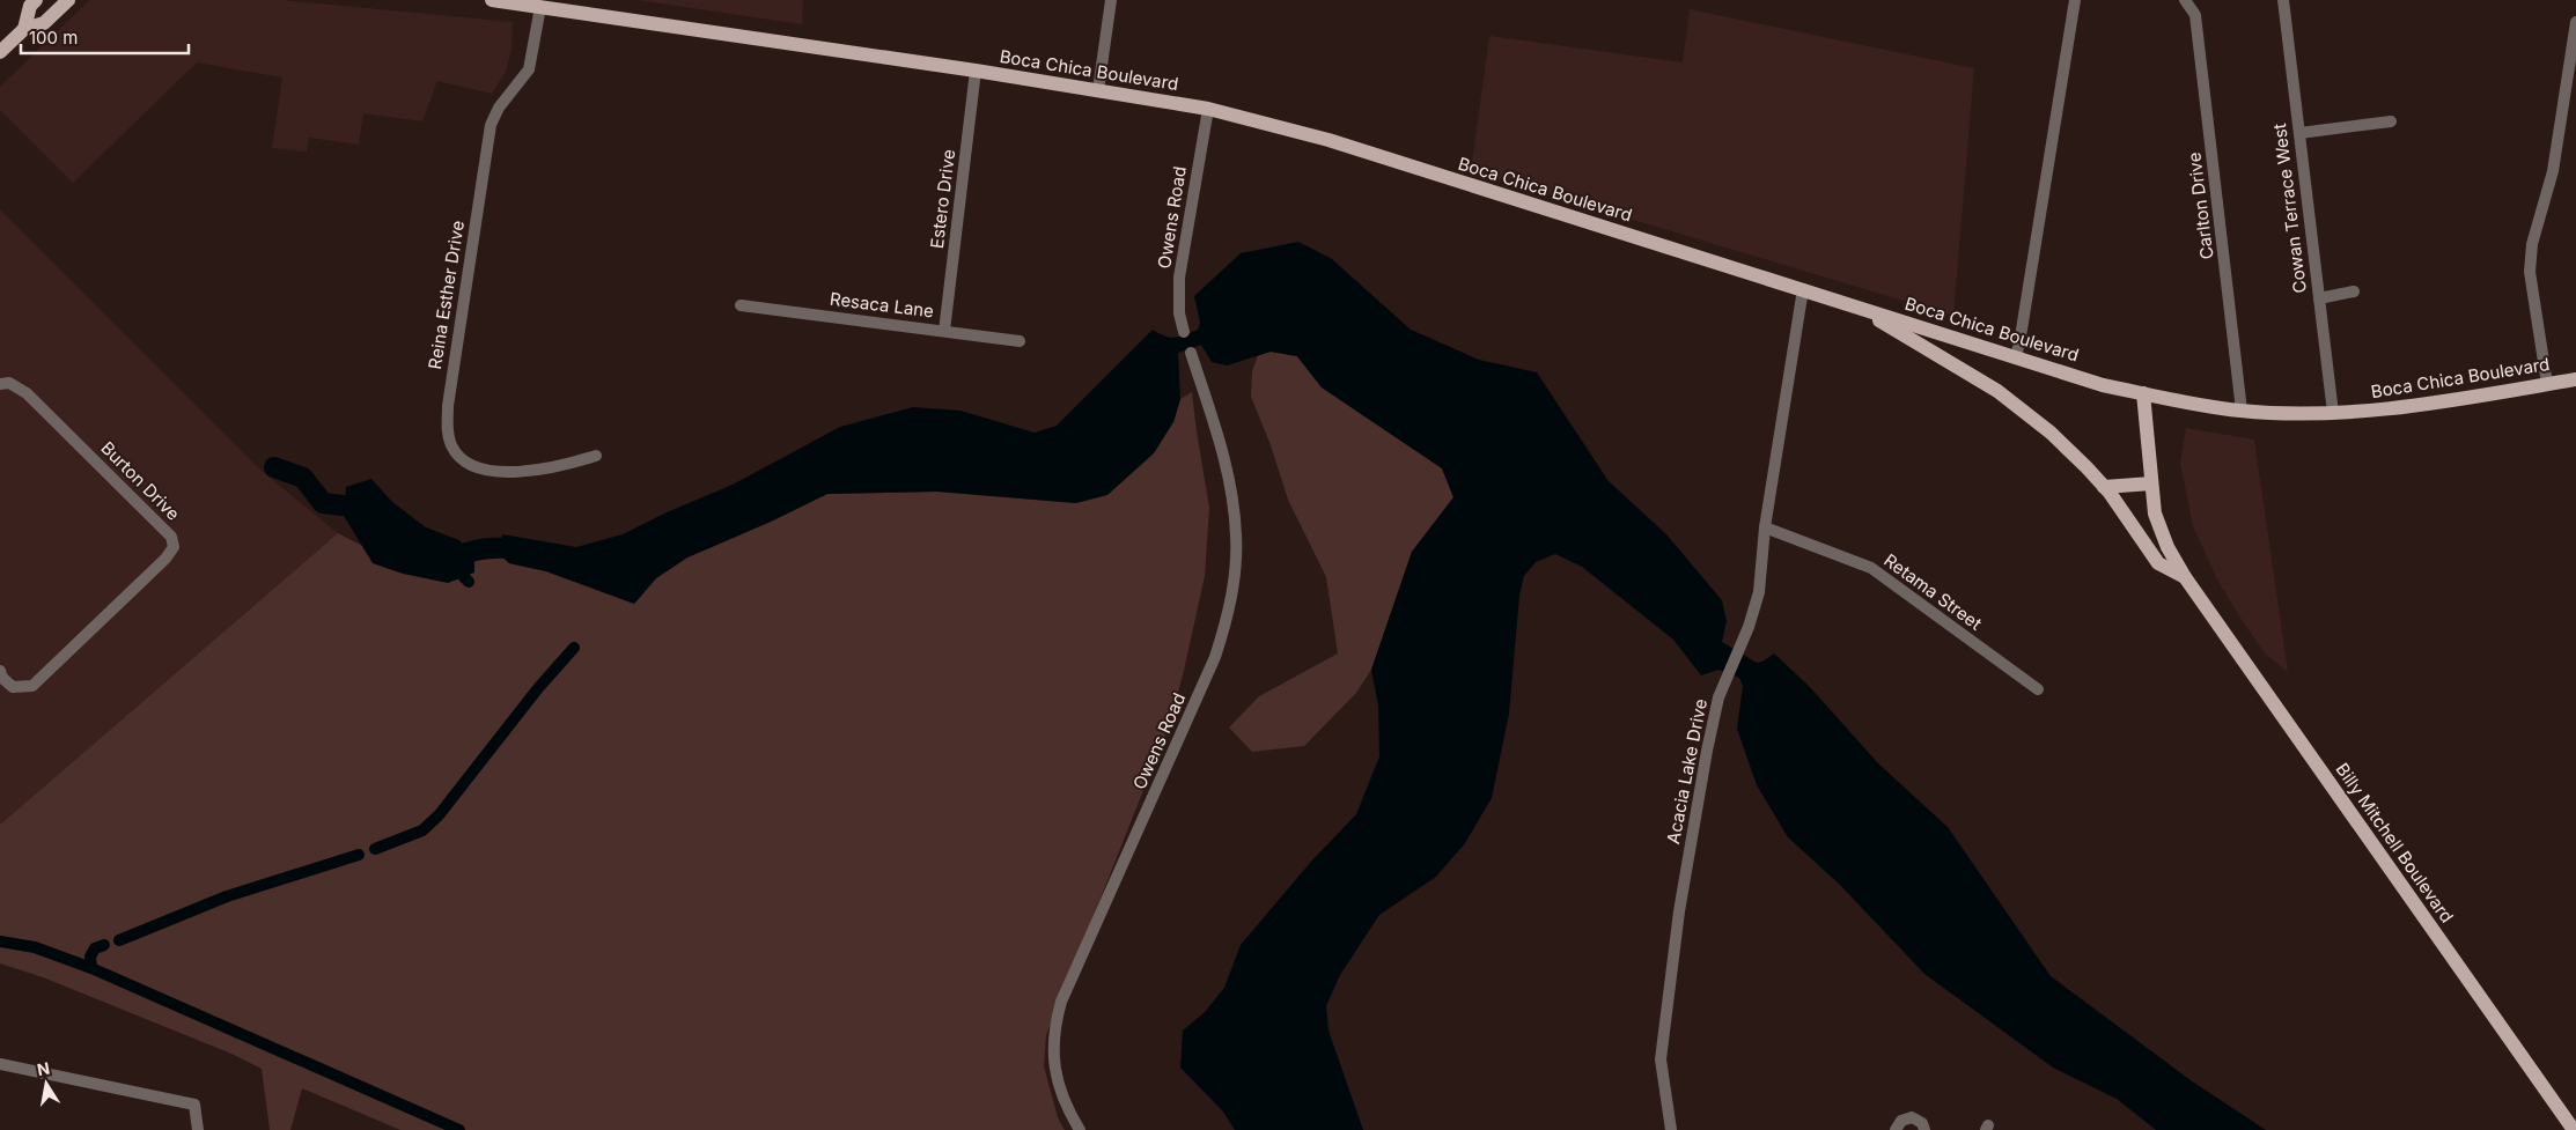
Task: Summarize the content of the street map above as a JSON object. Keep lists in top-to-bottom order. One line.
{"streets":{"main road":["Boca Chica Boulevard","Billy Mitchell Boulevard"],"street":["Estero Drive","Carlton Drive","Cowan Terrace West","Owens Road","Reina Esther Drive","Resaca Lane","Burton Drive","Retama Street","Acacia Lake Drive"]},"crossings":[["Boca Chica Boulevard","Estero Drive"],["Boca Chica Boulevard","Carlton Drive"],["Boca Chica Boulevard","Cowan Terrace West"],["Boca Chica Boulevard","Owens Road"],["Boca Chica Boulevard","Reina Esther Drive"],["Boca Chica Boulevard","Acacia Lake Drive"],["Boca Chica Boulevard","Billy Mitchell Boulevard"],["Estero Drive","Resaca Lane"],["Retama Street","Acacia Lake Drive"]],"scale_bar":"100 m","north":"top"}
